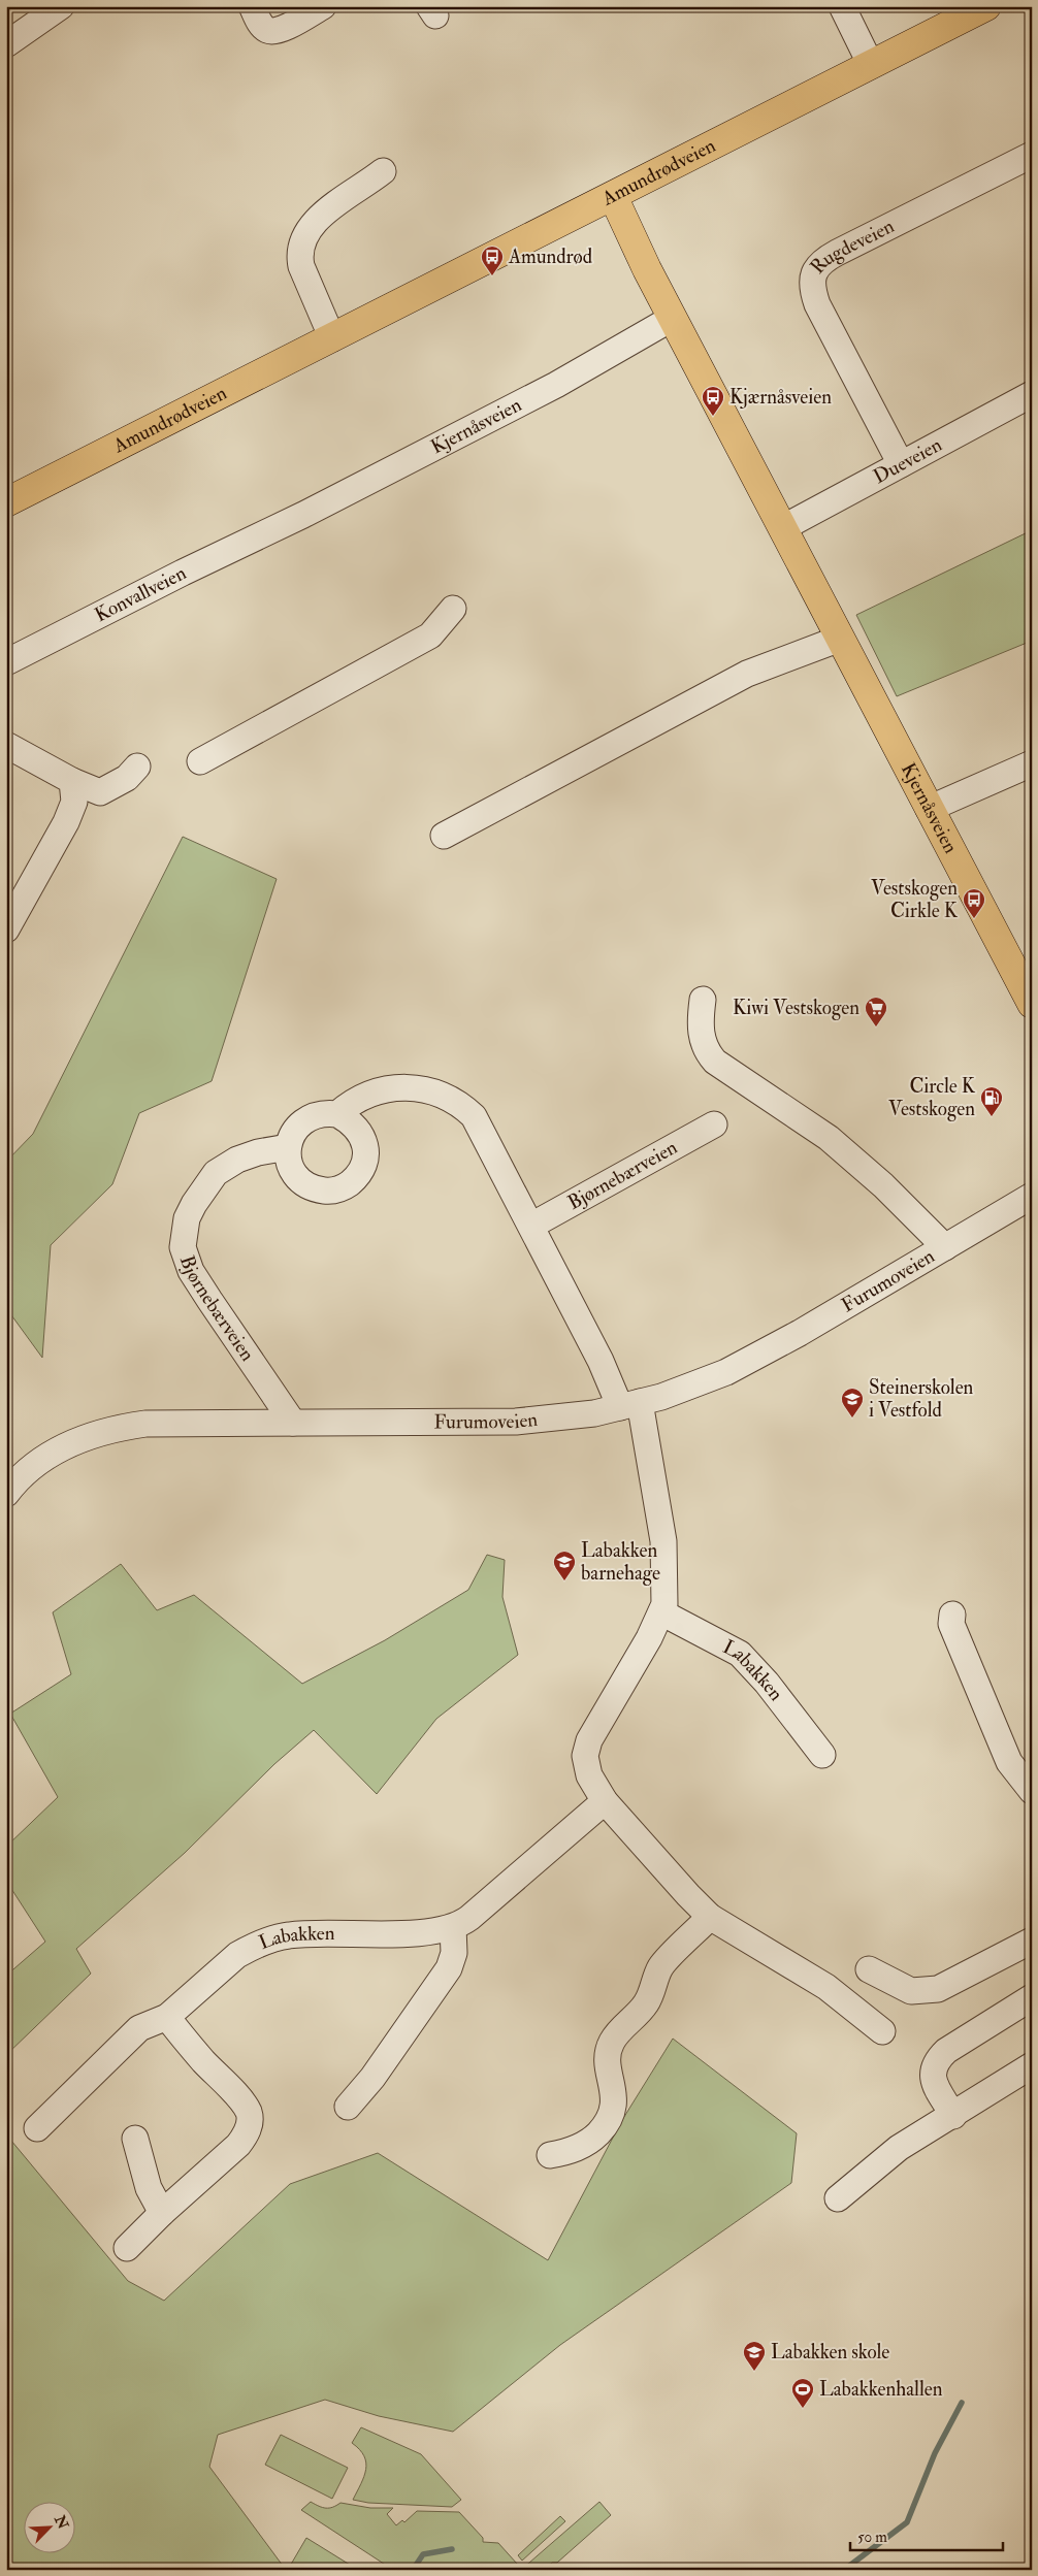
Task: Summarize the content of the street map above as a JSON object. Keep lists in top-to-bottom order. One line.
{"streets":{"main road":["Amundrødveien","Kjernåsveien"],"street":["Rugdeveien","Dueveien","Konvallveien","Bjørnebærveien","Furumoveien","Labakken"]},"crossings":[["Amundrødveien","Kjernåsveien"],["Rugdeveien","Dueveien"],["Kjernåsveien","Dueveien"],["Kjernåsveien","Konvallveien"],["Bjørnebærveien","Furumoveien"]],"places":{"bus stop":["Amundrød","Kjærnåsveien","Vestskogen Cirkle K"],"supermarket":["Kiwi Vestskogen"],"fuel station":["Circle K Vestskogen"],"school or university":["Steinerskolen i Vestfold","Labakken barnehage","Labakken skole"],"sports":["Labakkenhallen"]},"scale_bar":"50 m","north":"top right"}
